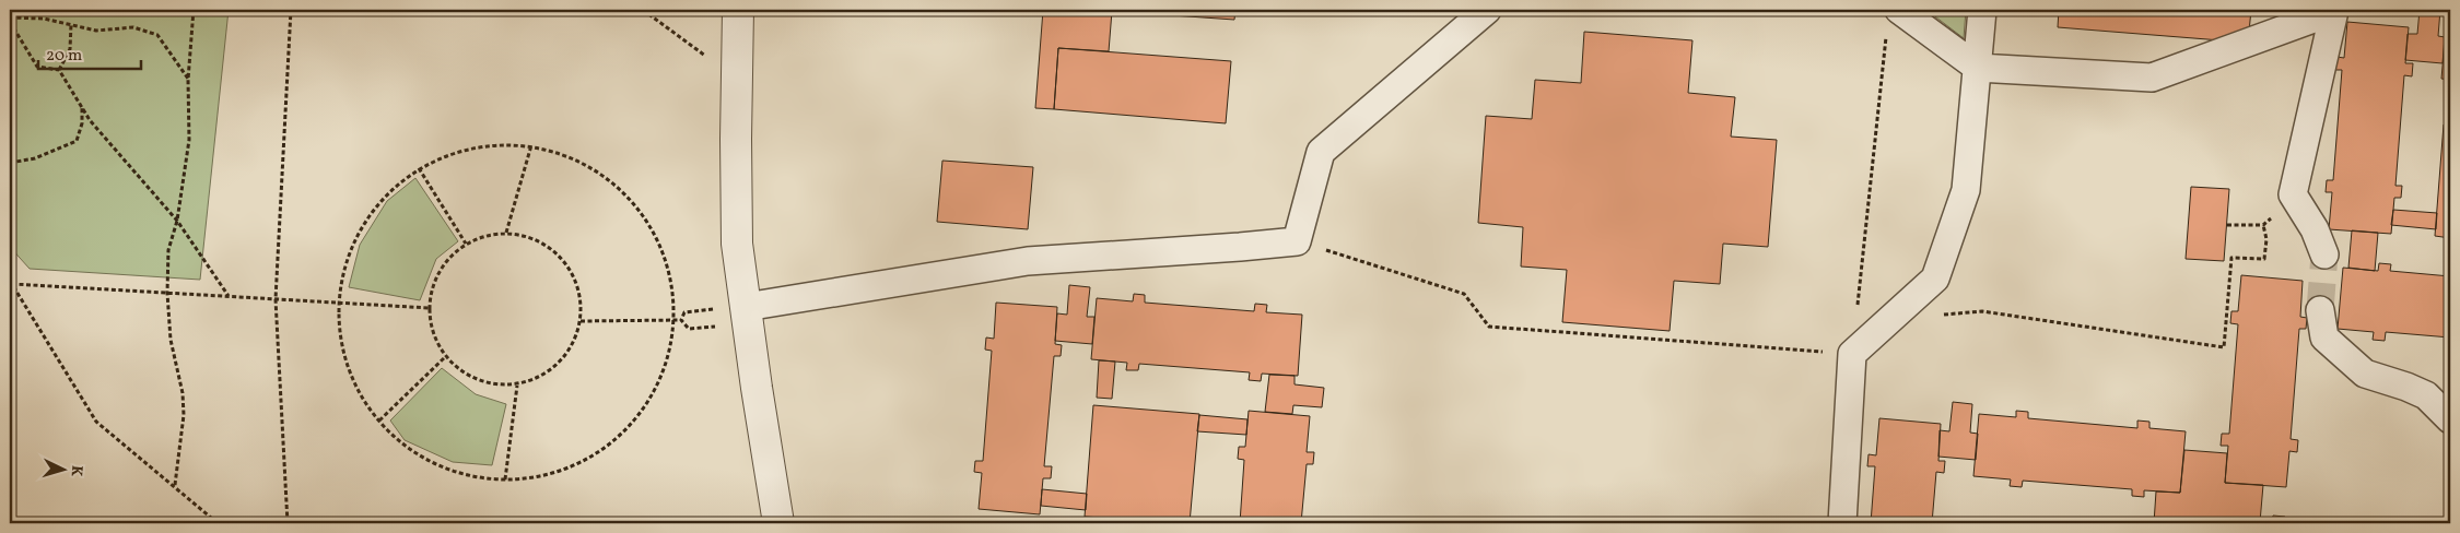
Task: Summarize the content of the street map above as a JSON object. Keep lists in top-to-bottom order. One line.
{"scale_bar":"20 m","north":"right"}
